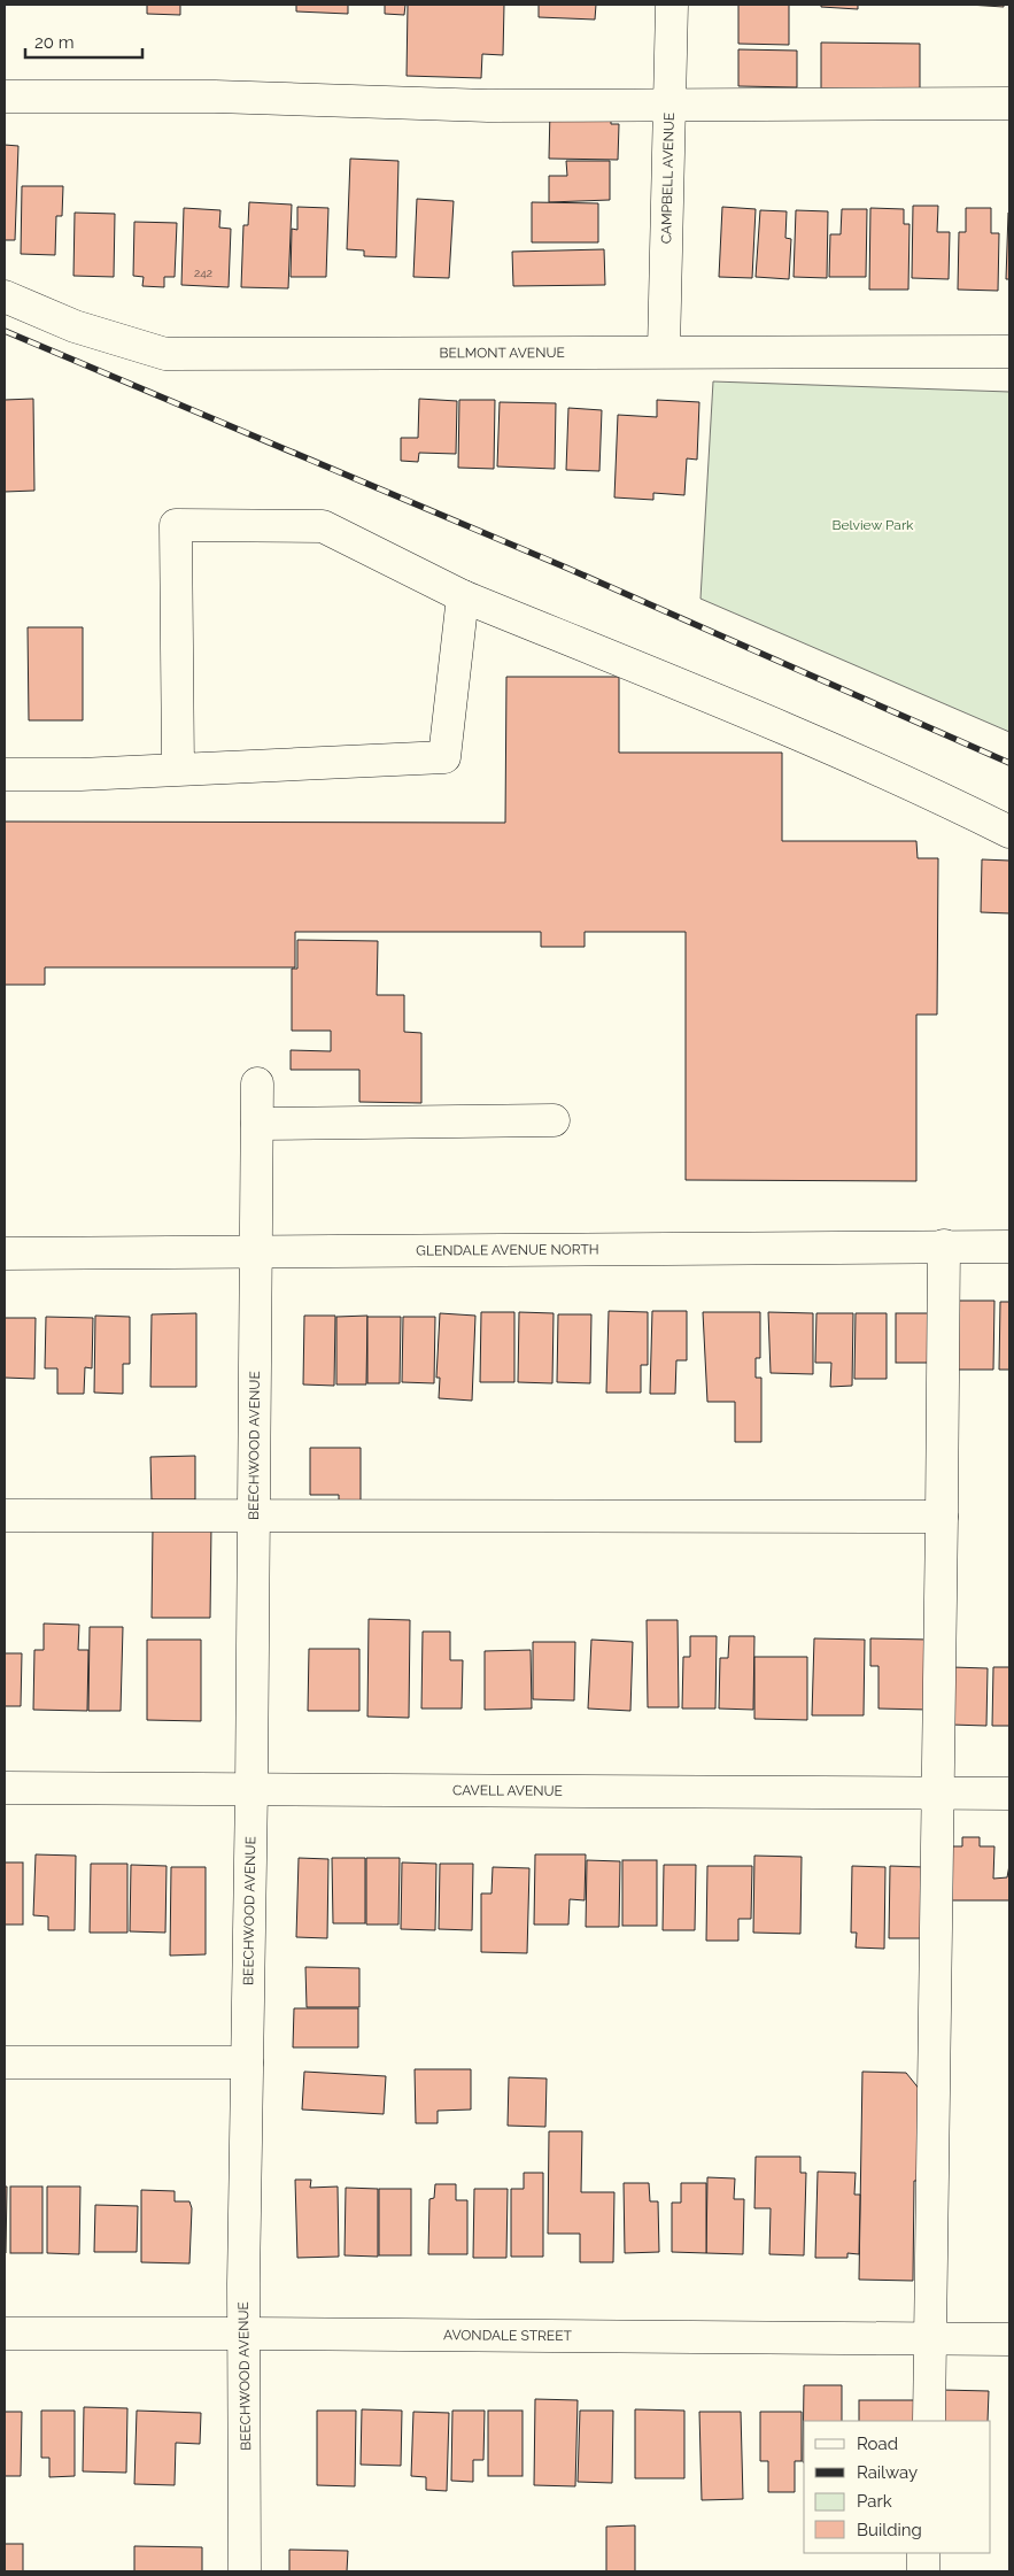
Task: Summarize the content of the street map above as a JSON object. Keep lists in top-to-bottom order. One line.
{"streets":{"street":["CAMPBELL AVENUE","BELMONT AVENUE","GLENDALE AVENUE NORTH","BEECHWOOD AVENUE","CAVELL AVENUE","AVONDALE STREET"]},"crossings":[["CAMPBELL AVENUE","BELMONT AVENUE"],["GLENDALE AVENUE NORTH","BEECHWOOD AVENUE"],["BEECHWOOD AVENUE","CAVELL AVENUE"],["BEECHWOOD AVENUE","AVONDALE STREET"]],"parks":["Belview Park"],"house_numbers":["242"],"legend":["Road","Railway","Park","Building"],"scale_bar":"20 m"}
